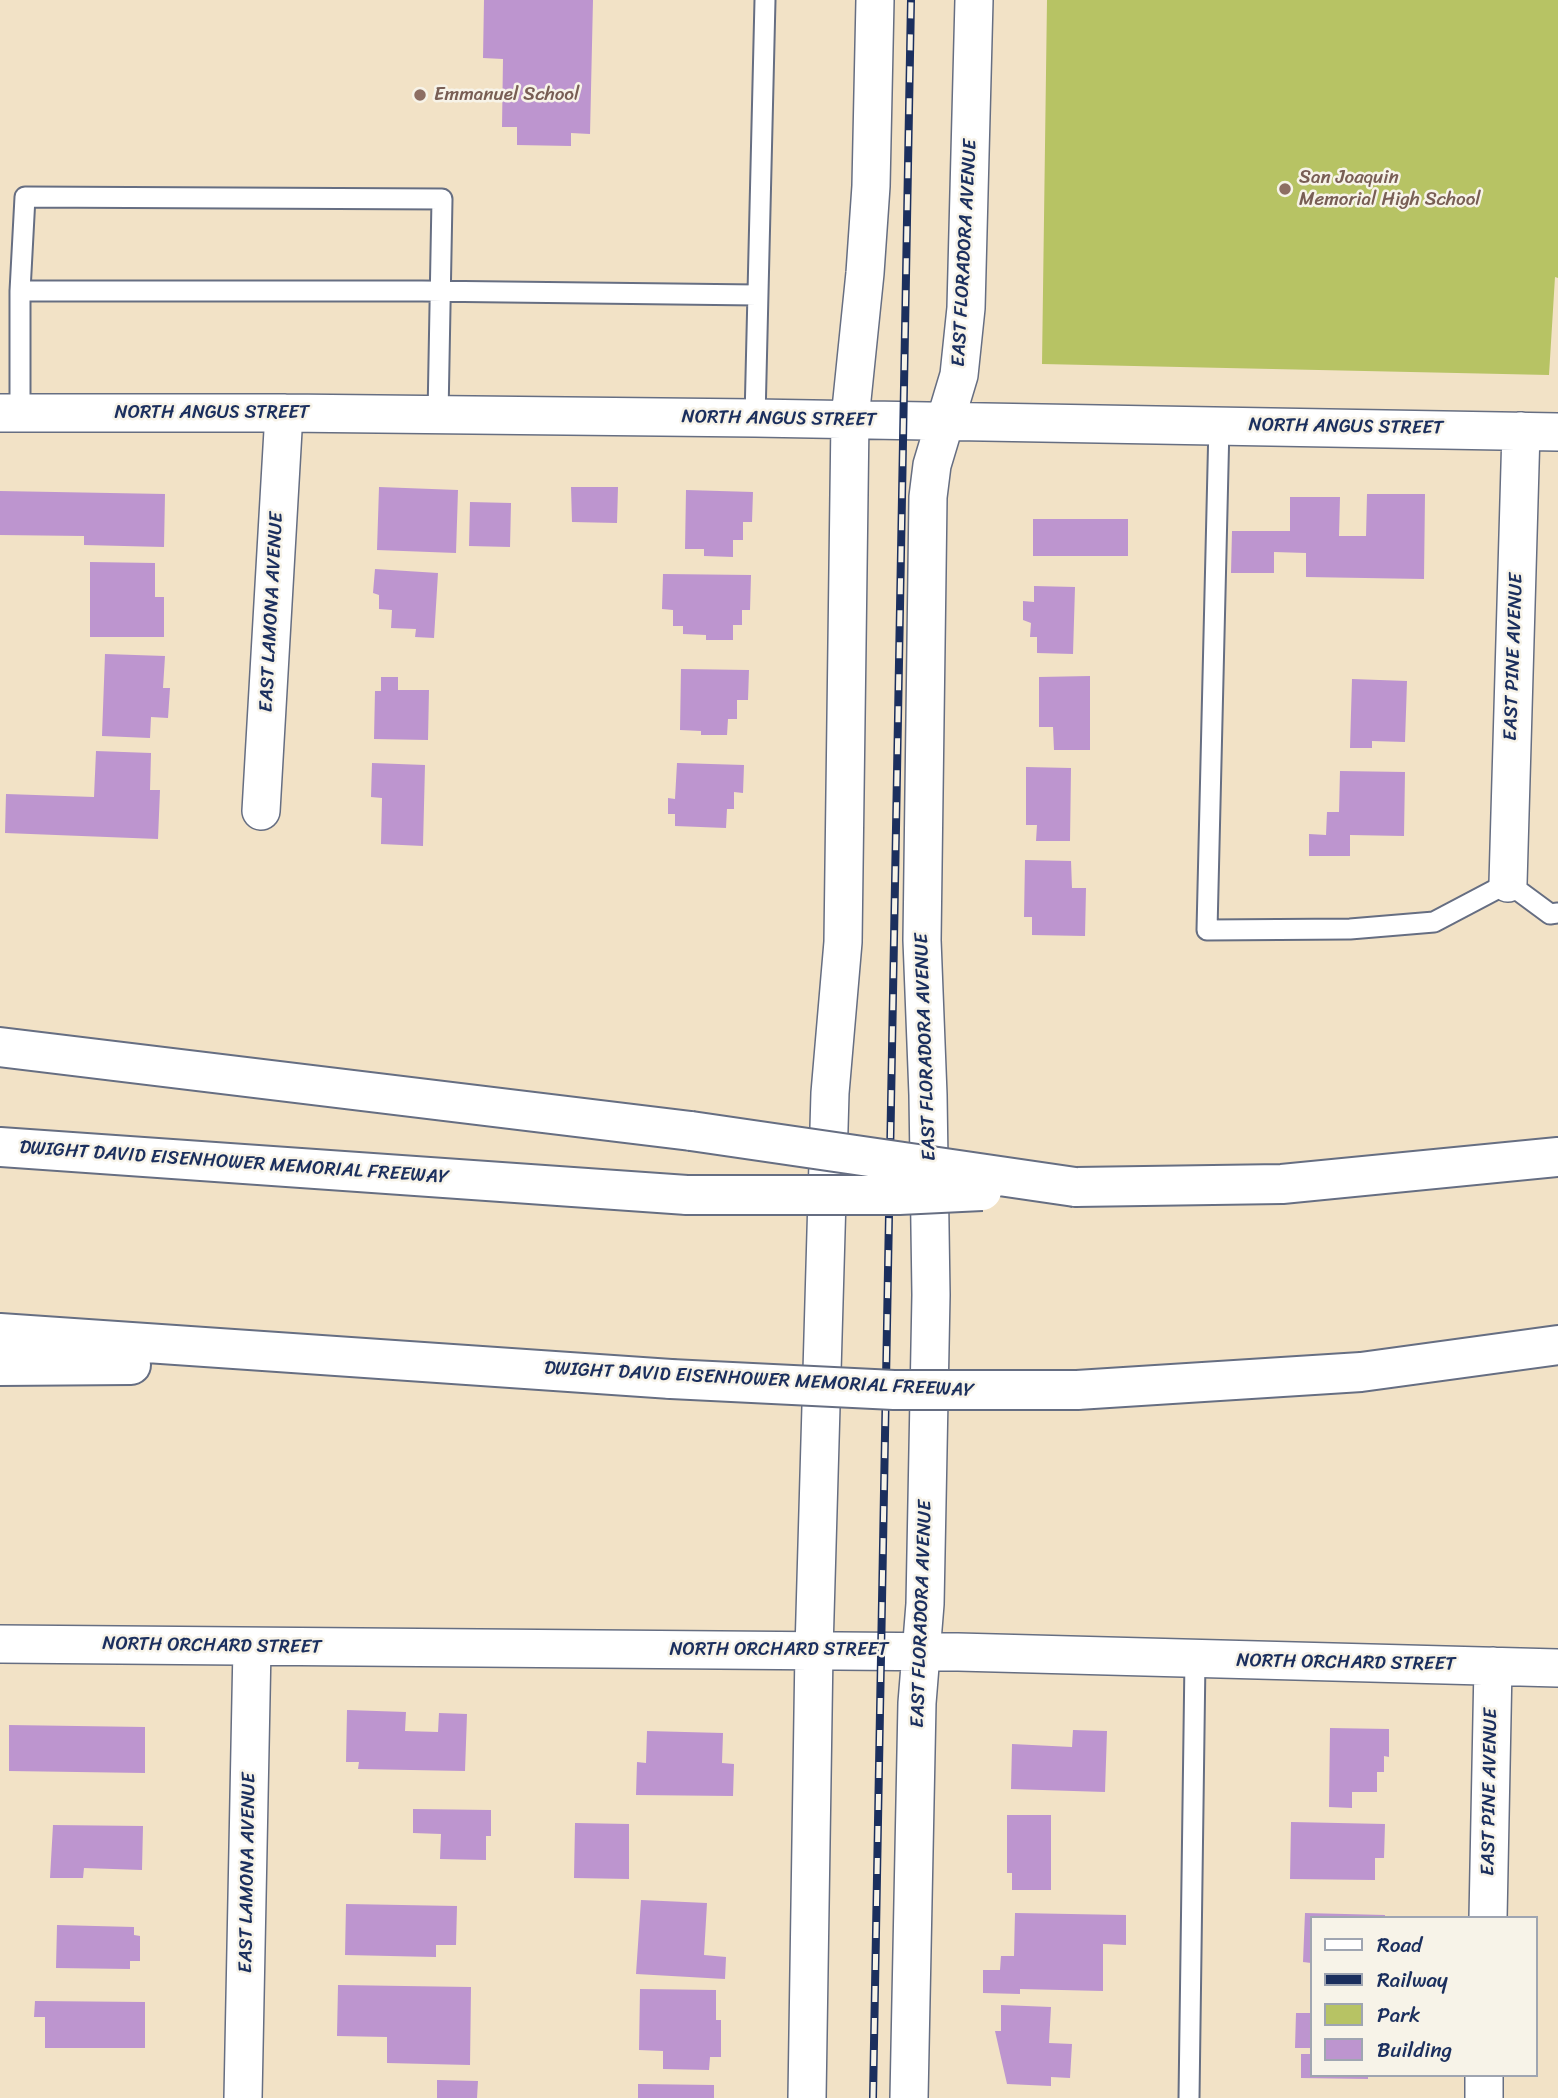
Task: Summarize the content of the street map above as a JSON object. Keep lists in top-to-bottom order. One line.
{"streets":{"highway":["DWIGHT DAVID EISENHOWER MEMORIAL FREEWAY"],"street":["EAST FLORADORA AVENUE","NORTH ANGUS STREET","EAST LAMONA AVENUE","EAST PINE AVENUE","NORTH ORCHARD STREET"]},"crossings":[["EAST FLORADORA AVENUE","NORTH ANGUS STREET"],["EAST FLORADORA AVENUE","NORTH ORCHARD STREET"],["NORTH ANGUS STREET","EAST LAMONA AVENUE"],["NORTH ANGUS STREET","EAST PINE AVENUE"],["EAST LAMONA AVENUE","NORTH ORCHARD STREET"],["EAST PINE AVENUE","NORTH ORCHARD STREET"]],"places":["Emmanuel School","San Joaquin Memorial High School"],"legend":["Road","Railway","Park","Building"]}
